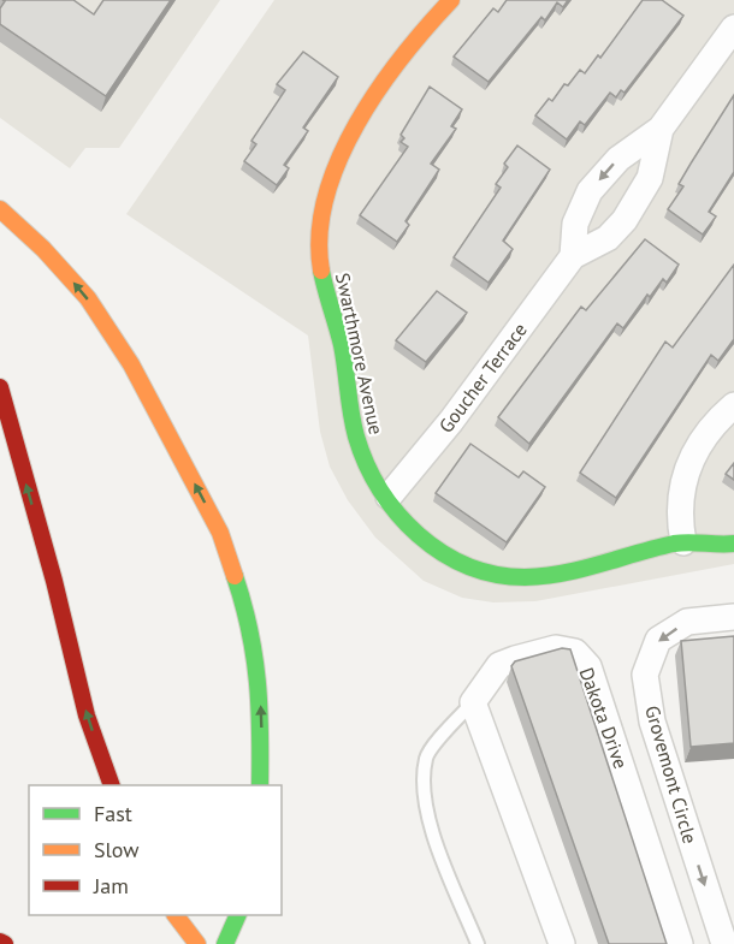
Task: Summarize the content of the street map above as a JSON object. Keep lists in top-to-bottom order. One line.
{"streets":{"main road":["Swarthmore Avenue"],"street":["Goucher Terrace","Dakota Drive","Grovemont Circle"]},"crossings":[["Swarthmore Avenue","Goucher Terrace"]],"legend":["Fast","Slow","Jam"]}
